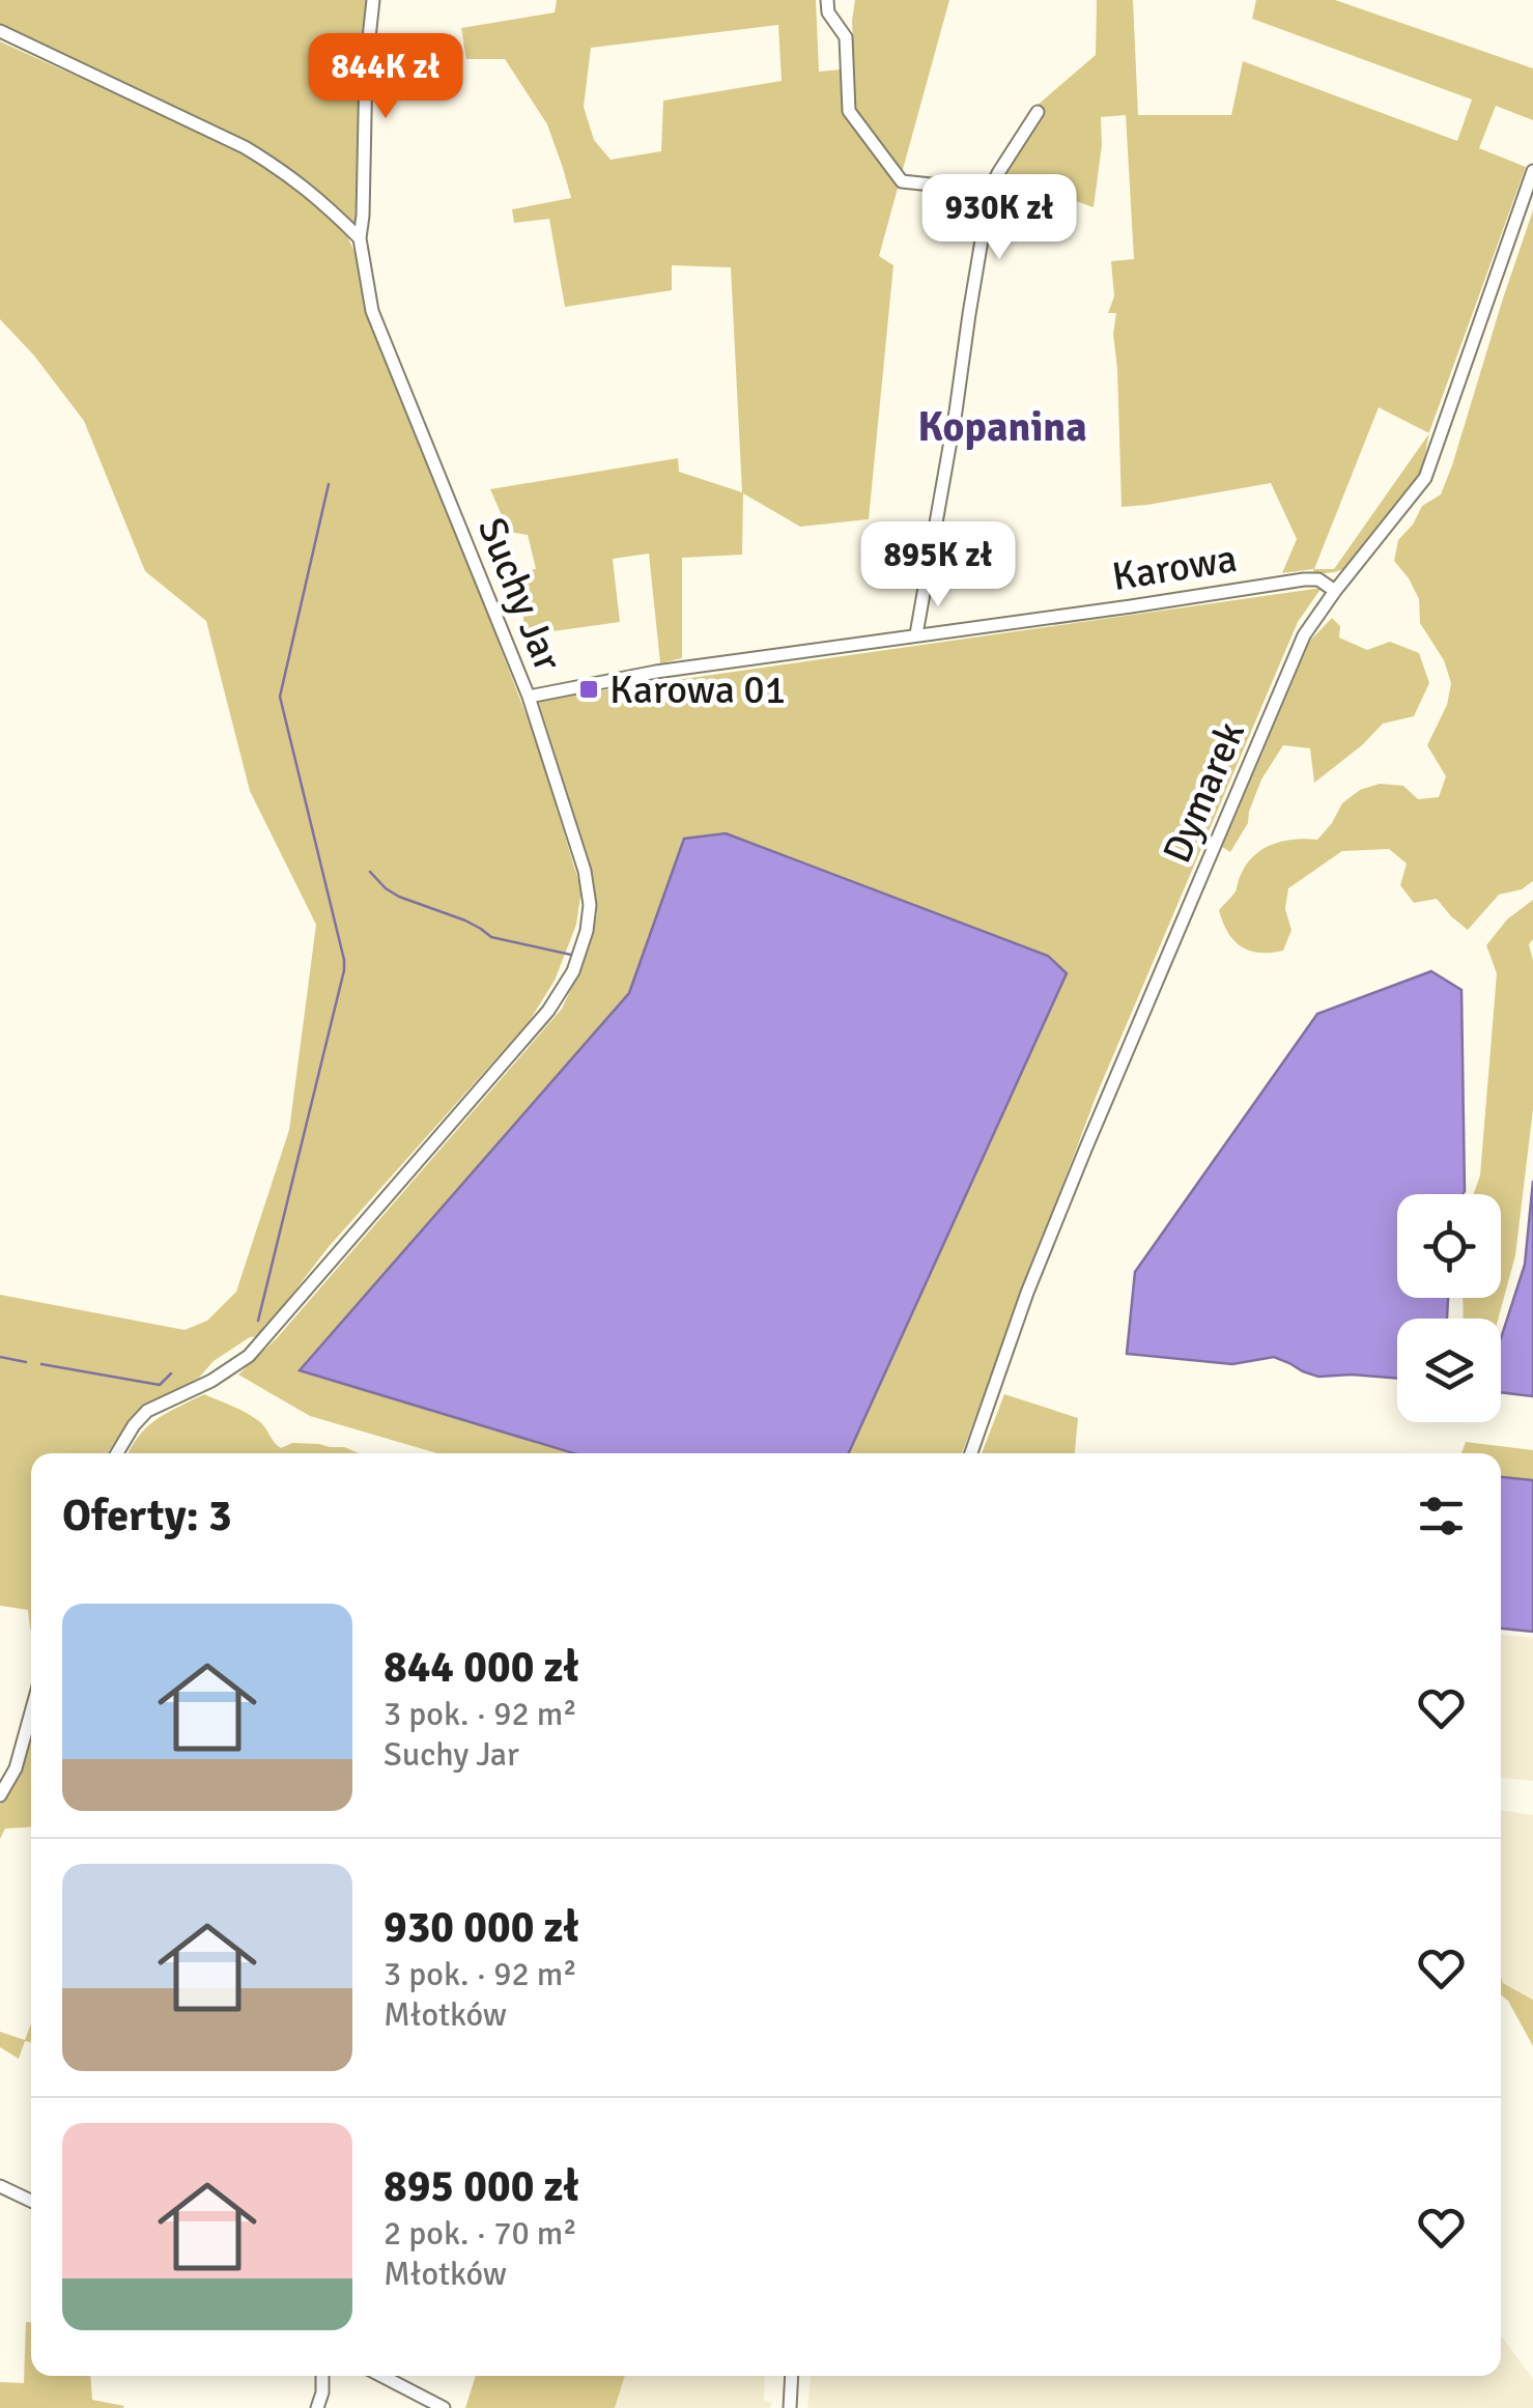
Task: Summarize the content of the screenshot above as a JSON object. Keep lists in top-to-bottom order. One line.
{"streets":{"street":["Karowa","Suchy Jar","Dymarek"]},"crossings":[["Karowa","Suchy Jar"],["Karowa","Dymarek"]],"districts":["Kopanina"],"places":{"transit":["Karowa 01"]},"page":{"price":["844K zł","930K zł","895K zł"],"heading":"Oferty: 3","list":[{"name":"844 000 zł","note":"3 pok. · 92 m² · Suchy Jar"},{"name":"930 000 zł","note":"3 pok. · 92 m² · Młotków"},{"name":"895 000 zł","note":"2 pok. · 70 m² · Młotków"}]}}
